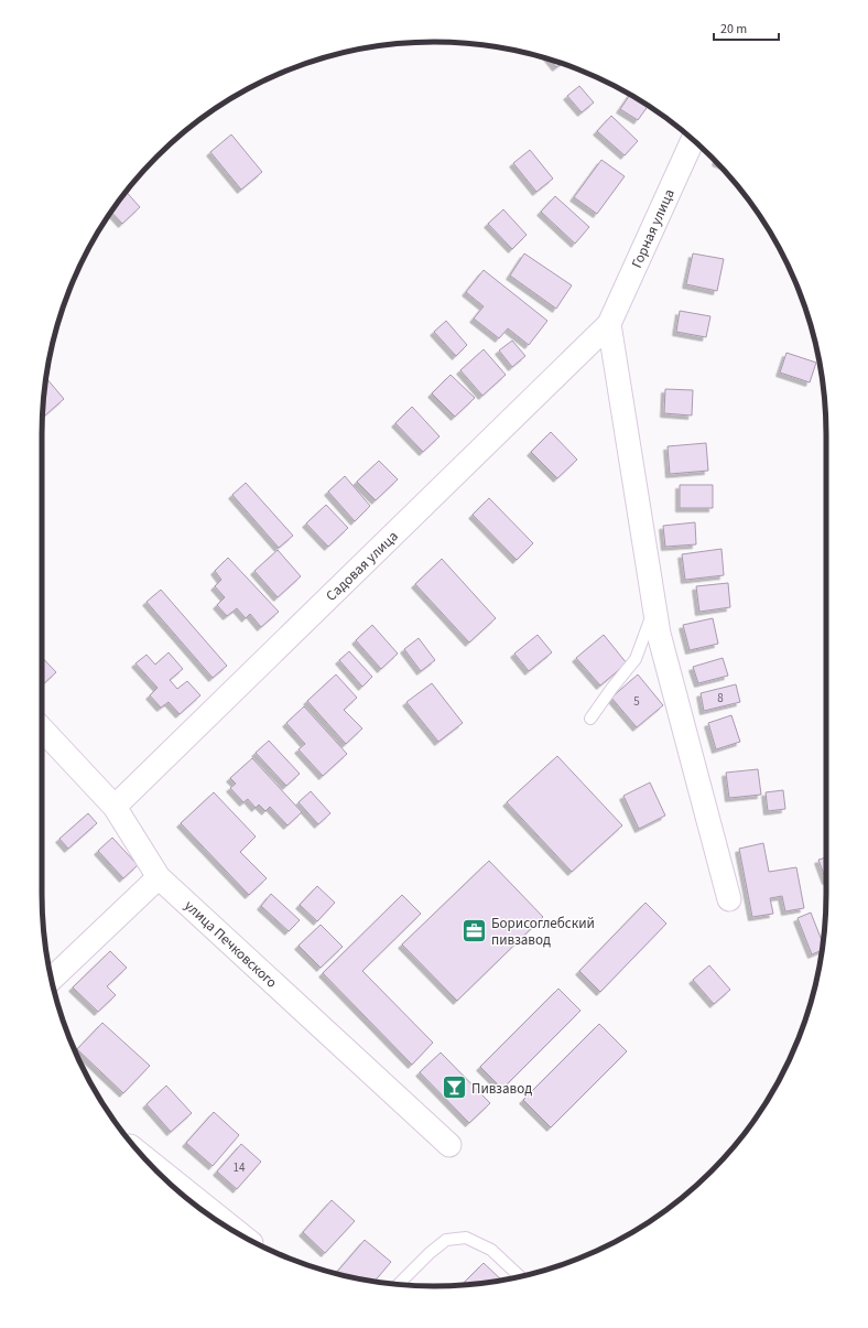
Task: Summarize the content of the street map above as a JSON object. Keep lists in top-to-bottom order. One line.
{"streets":{"street":["Горная улица","Садовая улица","улица Печковского"]},"crossings":[["Горная улица","Садовая улица"],["Садовая улица","улица Печковского"]],"places":{"office":["Борисоглебский пивзавод"],"bar":["Пивзавод"]},"house_numbers":["8","5","14"],"scale_bar":"20 m"}
